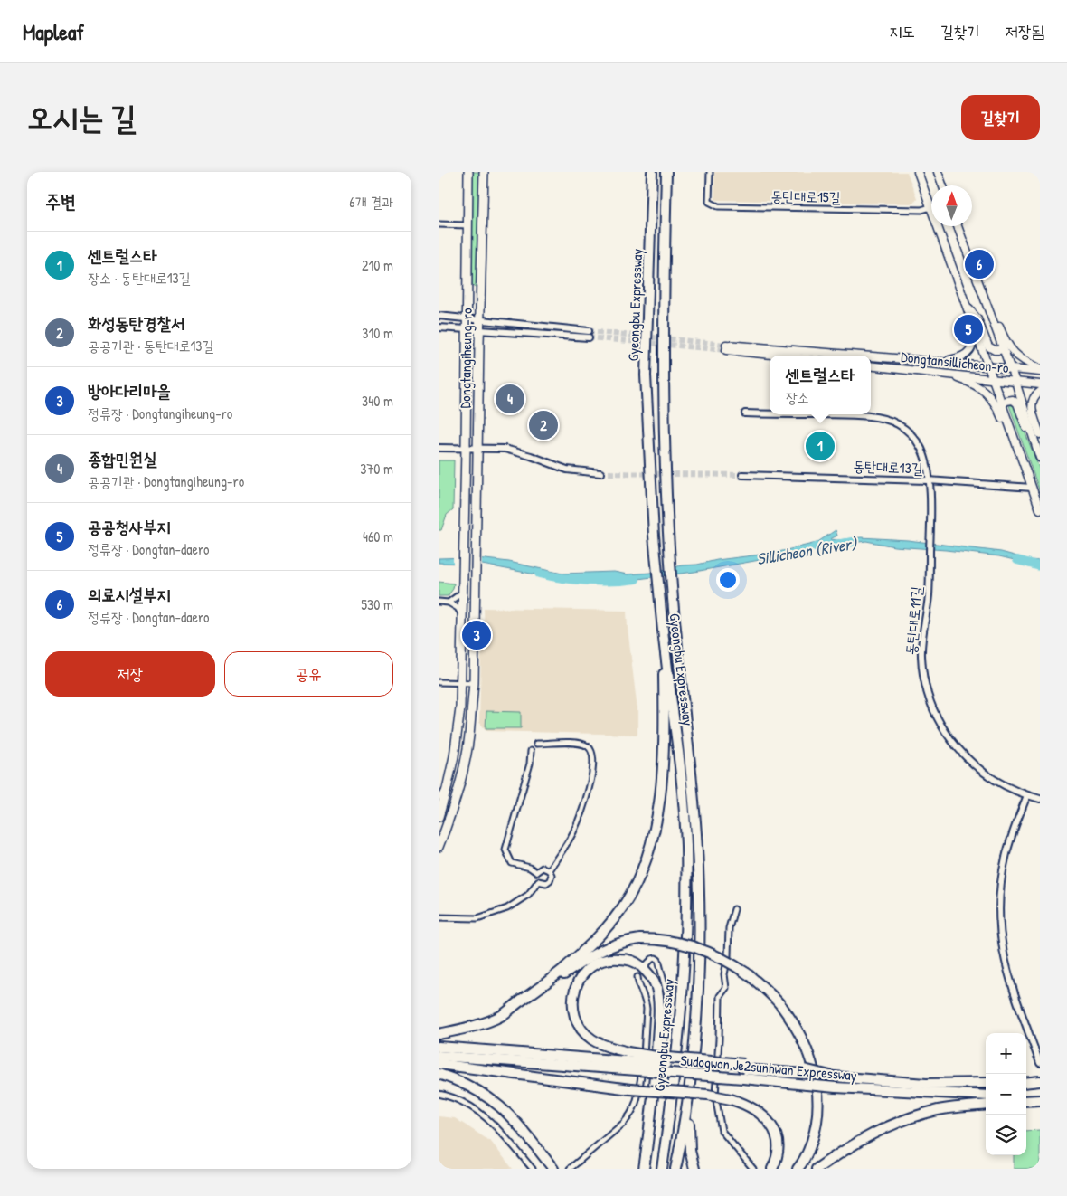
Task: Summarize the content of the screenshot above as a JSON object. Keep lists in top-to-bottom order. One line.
{"streets":{"highway":["Gyeongbu Expressway","Sudogwon Je2sunhwan Expressway"],"main road":["Dongtangiheung-ro","Dongtansillicheon-ro"],"street":["동탄대로15길","동탄대로13길","동탄대로11길"]},"crossings":[["동탄대로13길","동탄대로11길"]],"water":["Sillicheon (River)"],"north":"top","page":{"header":"Mapleaf","nav":["지도","길찾기","저장됨"],"buttons":["길찾기",["저장","공유"]],"title":"오시는 길","heading":["주변","6개 결과"],"list":[{"mark":"1","name":"센트럴스타","note":"장소 · 동탄대로13길","value":"210 m"},{"mark":"2","name":"화성동탄경찰서","note":"공공기관 · 동탄대로13길","value":"310 m"},{"mark":"3","name":"방아다리마을","note":"정류장 · Dongtangiheung-ro","value":"340 m"},{"mark":"4","name":"종합민원실","note":"공공기관 · Dongtangiheung-ro","value":"370 m"},{"mark":"5","name":"공공청사부지","note":"정류장 · Dongtan-daero","value":"460 m"},{"mark":"6","name":"의료시설부지","note":"정류장 · Dongtan-daero","value":"530 m"}],"pins":["6","5","4","2","1","3"],"popup":["센트럴스타","장소"],"map_buttons":["+","−"]}}
